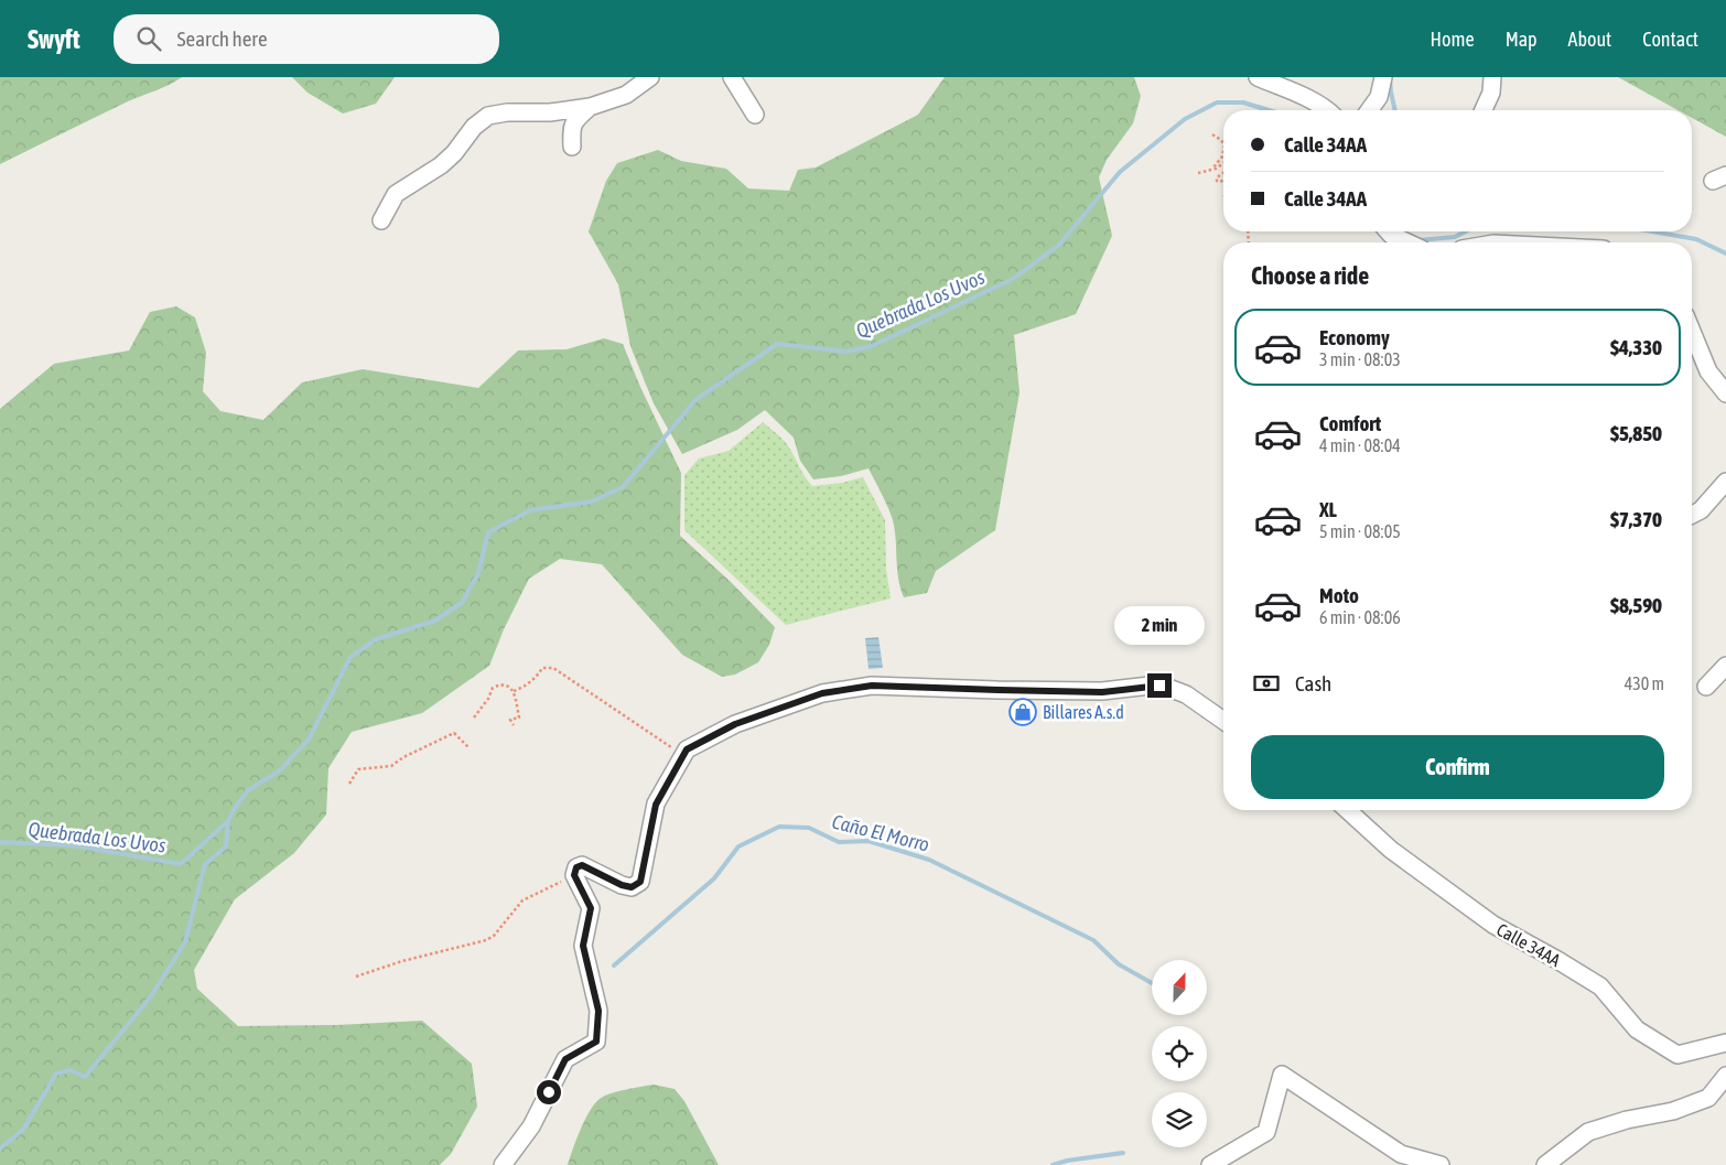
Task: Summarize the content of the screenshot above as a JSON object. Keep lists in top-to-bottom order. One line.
{"streets":{"street":["Calle 34AA"]},"water":["Quebrada Los Uvos","Caño El Morro"],"places":{"shop":["Billares A.s.d"]},"north":"top","page":{"header":"Swyft","search":"Search here","nav":["Home","Map","About","Contact"],"banner":["Calle 34AA","Calle 34AA"],"heading":"Choose a ride","list":[{"name":"Economy","note":"3 min · 08:03","value":"$4,330"},{"name":"Comfort","note":"4 min · 08:04","value":"$5,850"},{"name":"XL","note":"5 min · 08:05","value":"$7,370"},{"name":"Moto","note":"6 min · 08:06","value":"$8,590"}],"bubble":"2 min","pay":["Cash","430 m"],"buttons":"Confirm"}}
